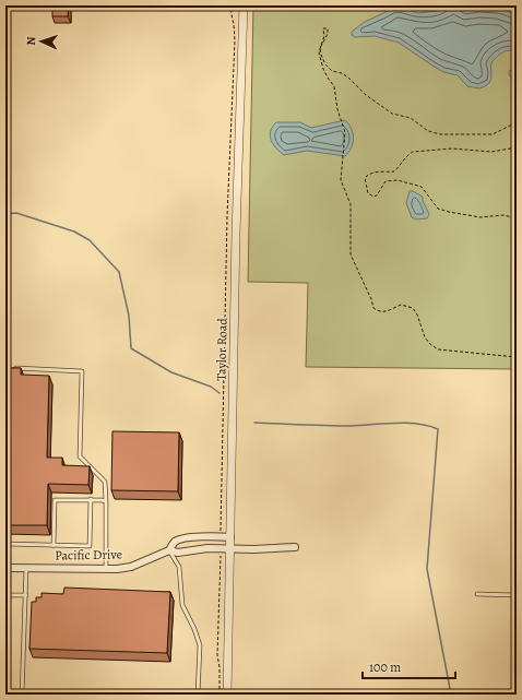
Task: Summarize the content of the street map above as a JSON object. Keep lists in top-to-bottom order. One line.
{"streets":{"street":["Taylor Road","Pacific Drive"]},"crossings":[["Taylor Road","Pacific Drive"]],"scale_bar":"100 m","north":"left"}
